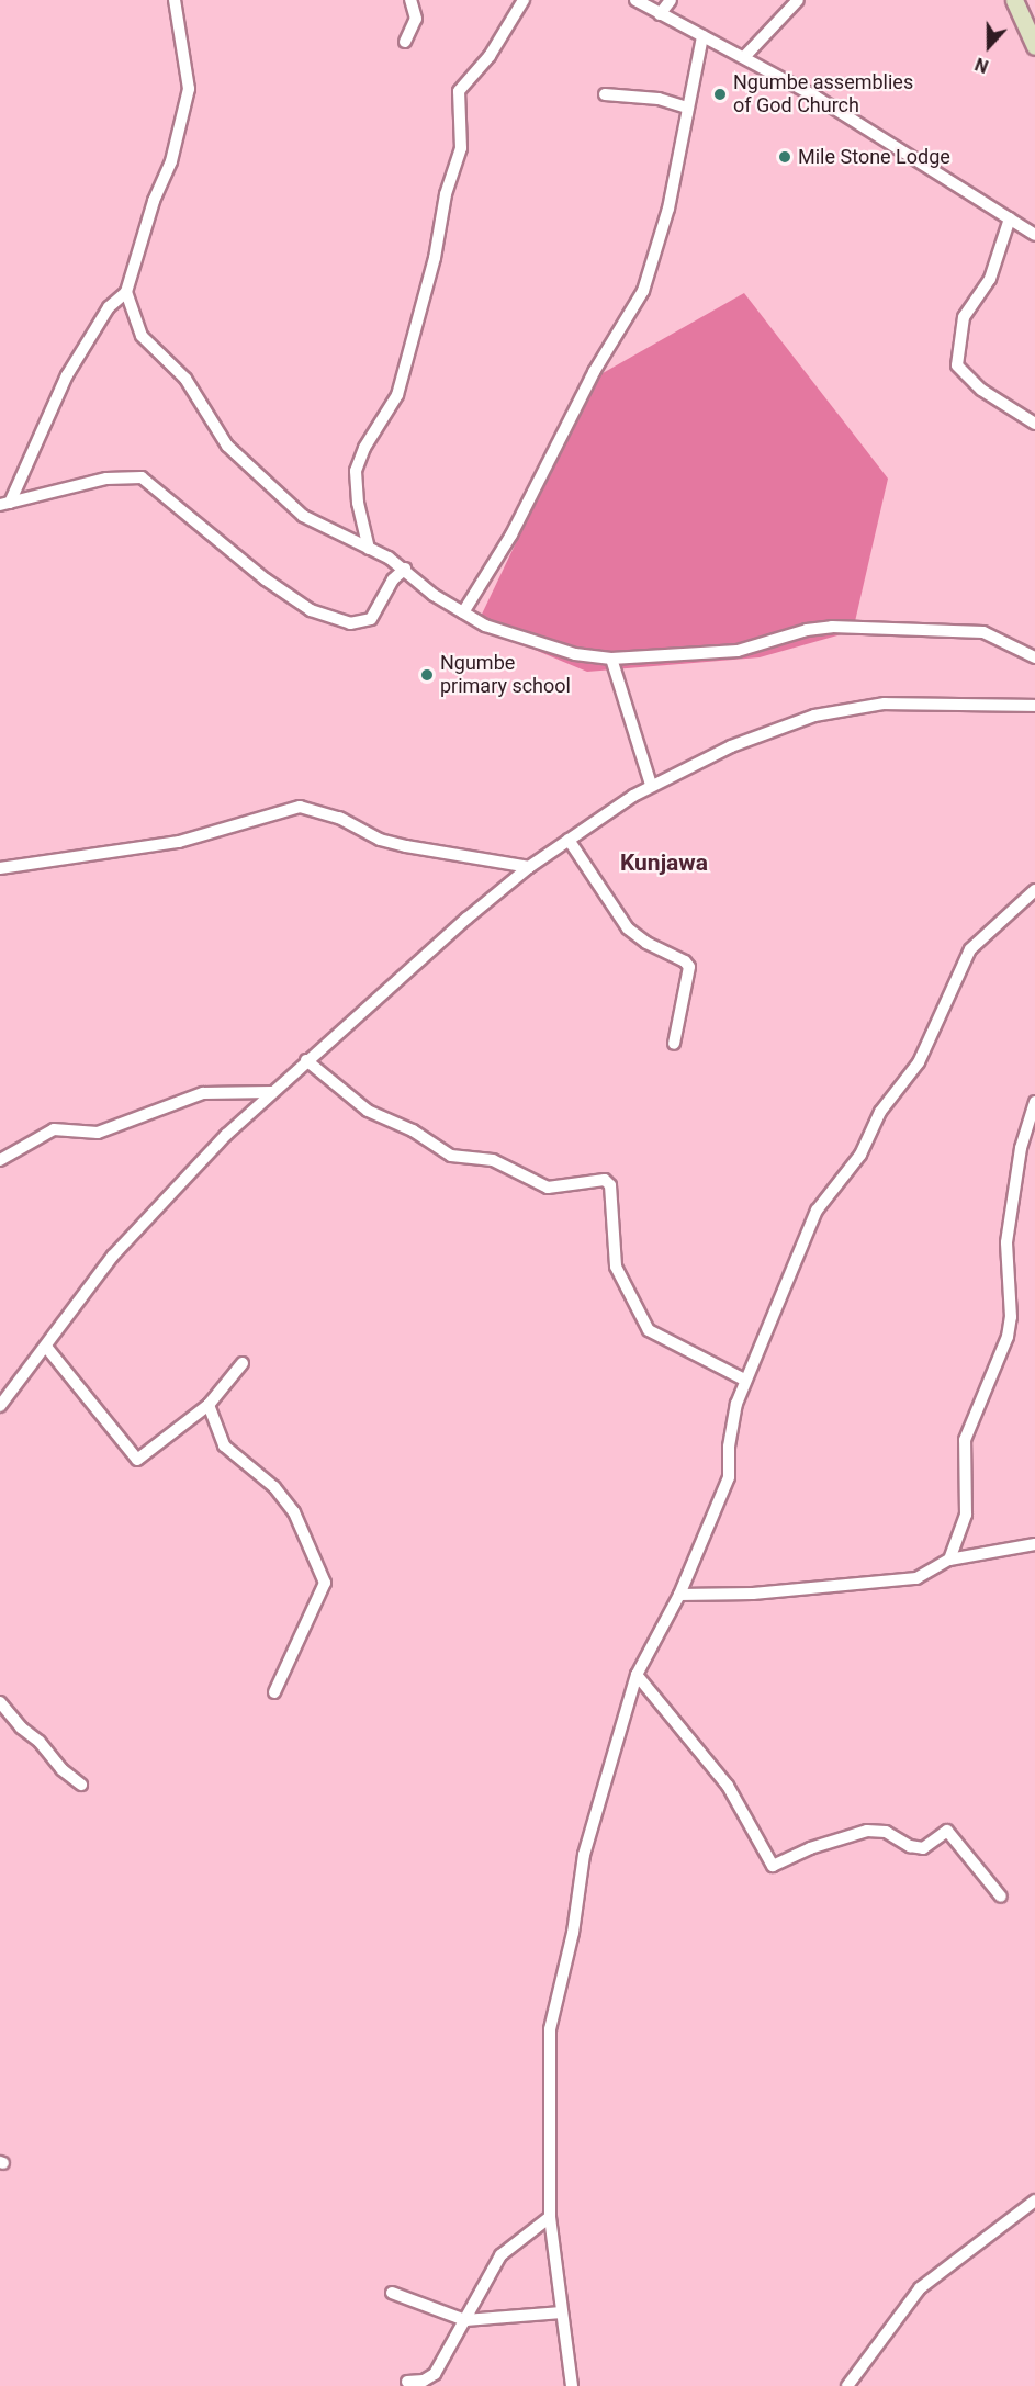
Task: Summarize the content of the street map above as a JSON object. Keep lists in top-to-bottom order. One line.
{"districts":["Kunjawa"],"places":["Ngumbe assemblies of God Church","Mile Stone Lodge","Ngumbe primary school"],"north":"bottom"}
